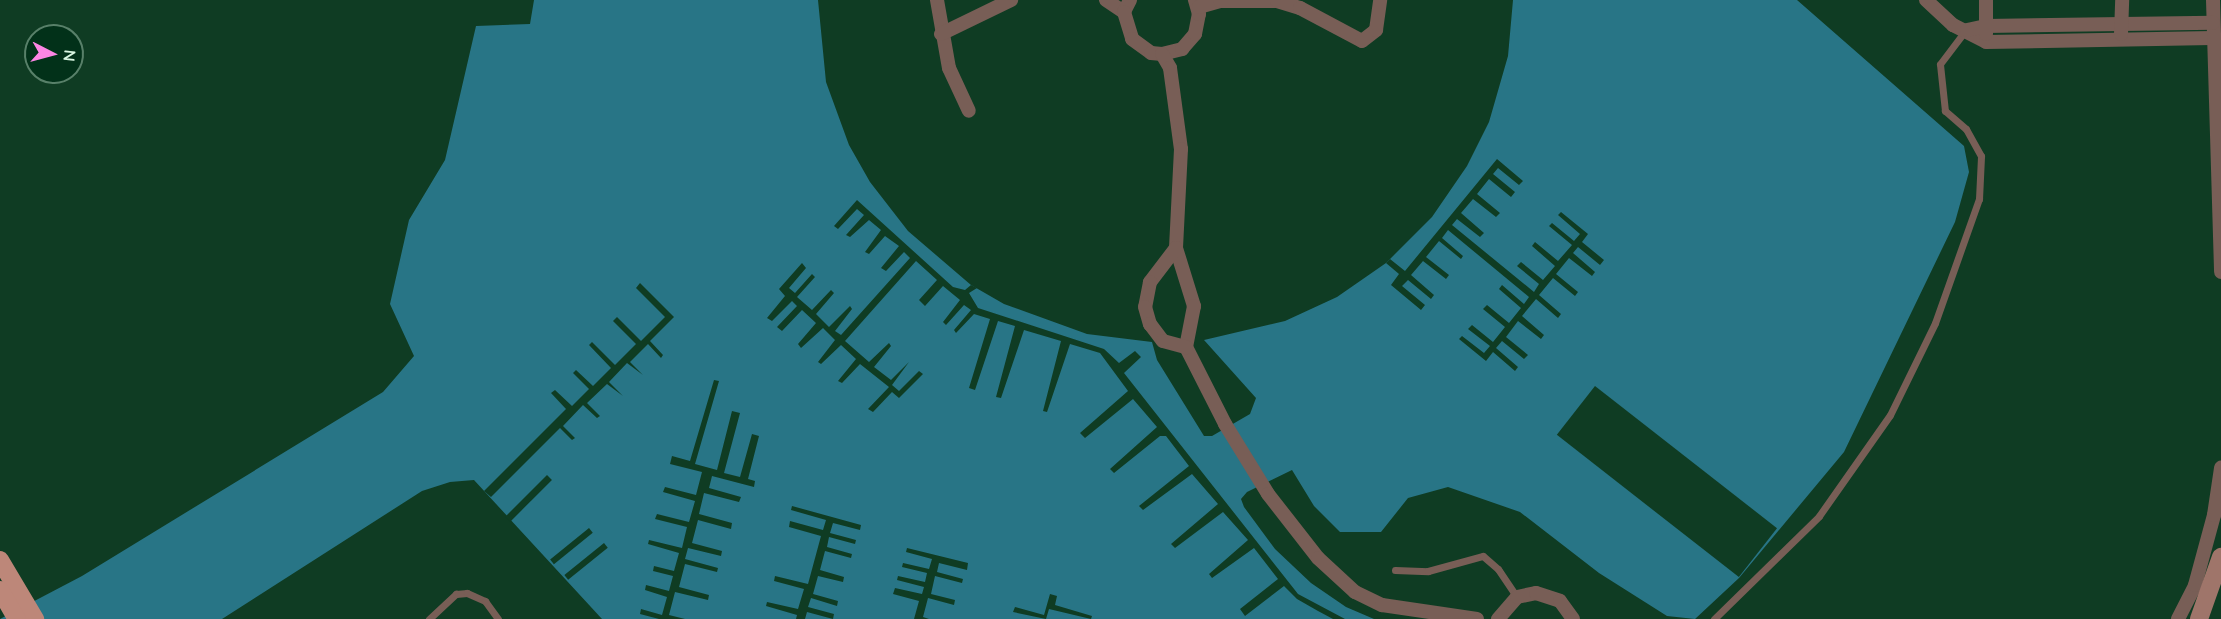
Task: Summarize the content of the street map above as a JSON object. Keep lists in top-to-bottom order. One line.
{"north":"right"}
